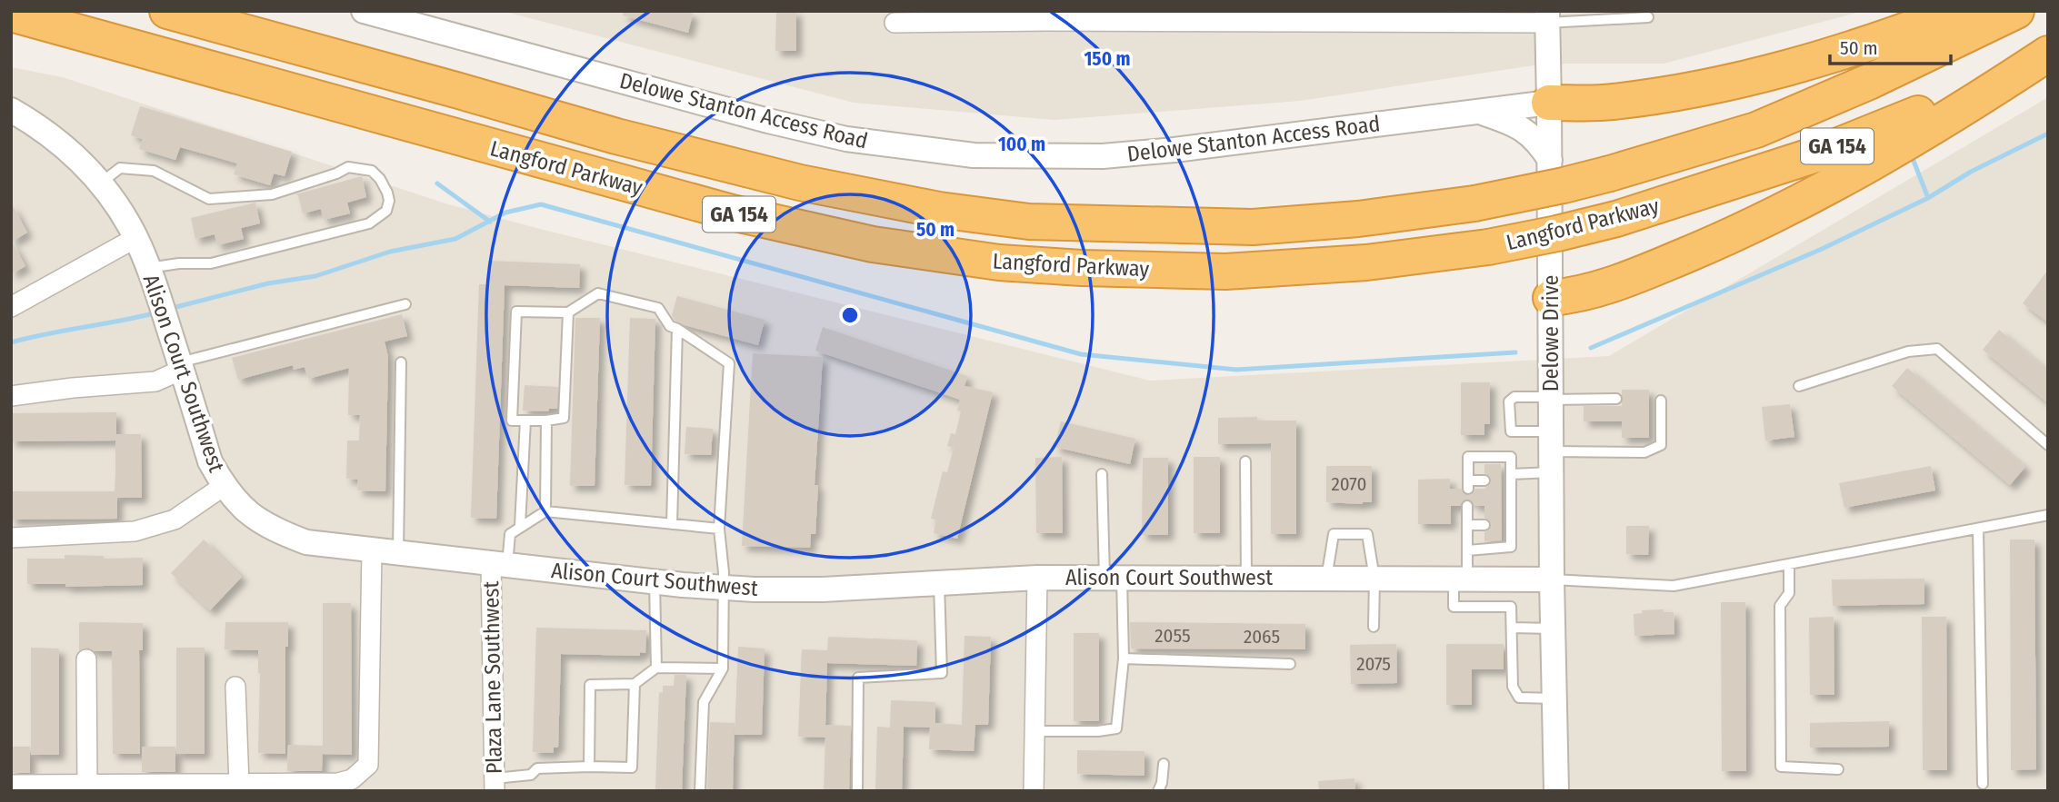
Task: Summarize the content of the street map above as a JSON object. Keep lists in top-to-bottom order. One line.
{"streets":{"highway":["GA 154","Langford Parkway"],"street":["Delowe Stanton Access Road","Delowe Drive","Alison Court Southwest","Plaza Lane Southwest"]},"crossings":[["Delowe Stanton Access Road","Delowe Drive"],["Delowe Drive","Alison Court Southwest"],["Alison Court Southwest","Plaza Lane Southwest"]],"house_numbers":["2070","2055","2065","2075"],"scale_bar":"50 m","rings":["150 m","100 m","50 m"]}
